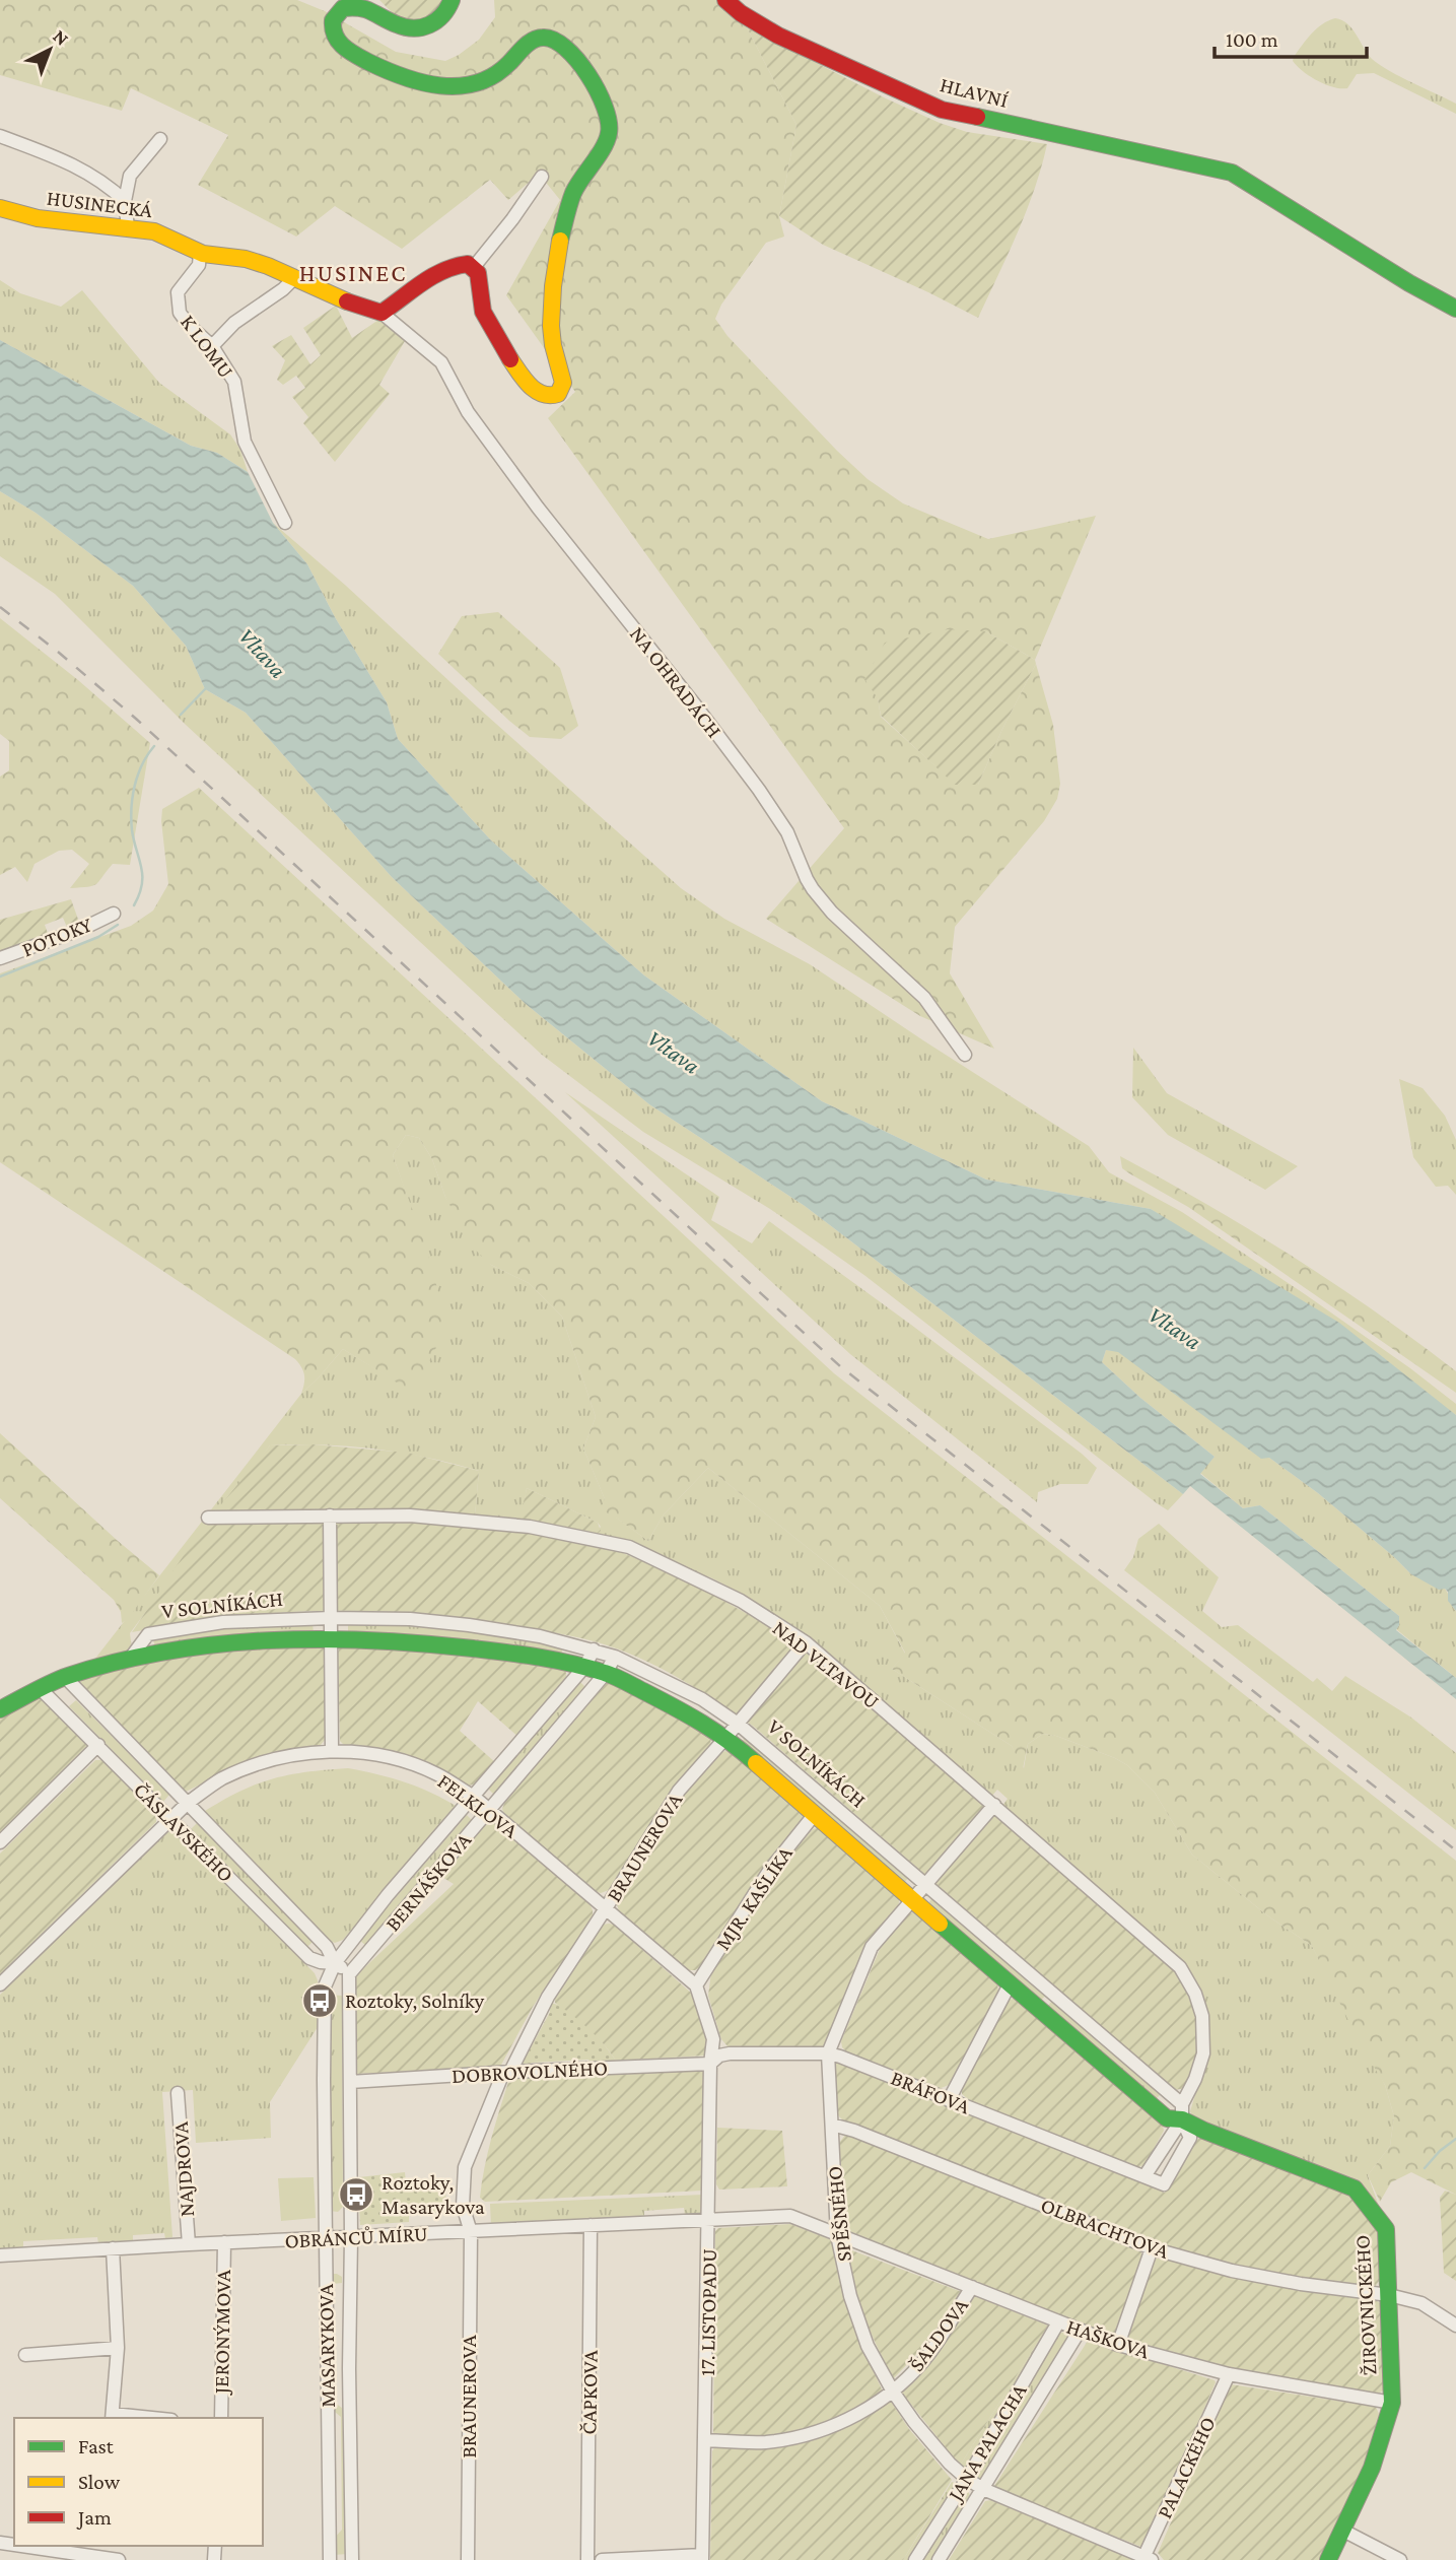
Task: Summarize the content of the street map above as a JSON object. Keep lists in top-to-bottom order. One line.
{"streets":{"street":["HLAVNÍ","HUSINECKÁ","K LOMU","NA OHRADÁCH","POTOKY","V SOLNÍKÁCH","NAD VLTAVOU","FELKLOVA","ČÁSLAVSKÉHO","BRAUNEROVA","BERNÁŠKOVA","MJR. KAŠLÍKA","DOBROVOLNÉHO","BRÁFOVA","NAJDROVA","SPĚŠNÉHO","OLBRACHTOVA","OBRÁNCŮ MÍRU","ŽIROVNICKÉHO","17. LISTOPADU","JERONÝMOVA","ŠALDOVA","HAŠKOVA","MASARYKOVA","ČAPKOVA","JANA PALACHA","PALACKÉHO"]},"crossings":[["HUSINECKÁ","K LOMU"],["HUSINECKÁ","NA OHRADÁCH"],["V SOLNÍKÁCH","NAD VLTAVOU"],["V SOLNÍKÁCH","ČÁSLAVSKÉHO"],["V SOLNÍKÁCH","BRAUNEROVA"],["V SOLNÍKÁCH","BERNÁŠKOVA"],["V SOLNÍKÁCH","MJR. KAŠLÍKA"],["V SOLNÍKÁCH","SPĚŠNÉHO"],["V SOLNÍKÁCH","ŽIROVNICKÉHO"],["NAD VLTAVOU","BRAUNEROVA"],["NAD VLTAVOU","SPĚŠNÉHO"],["NAD VLTAVOU","ŽIROVNICKÉHO"],["FELKLOVA","ČÁSLAVSKÉHO"],["FELKLOVA","BRAUNEROVA"],["FELKLOVA","BERNÁŠKOVA"],["FELKLOVA","MJR. KAŠLÍKA"],["ČÁSLAVSKÉHO","BERNÁŠKOVA"],["ČÁSLAVSKÉHO","MASARYKOVA"],["BRAUNEROVA","DOBROVOLNÉHO"],["BRAUNEROVA","OBRÁNCŮ MÍRU"],["BERNÁŠKOVA","MASARYKOVA"],["DOBROVOLNÉHO","BRÁFOVA"],["DOBROVOLNÉHO","17. LISTOPADU"],["DOBROVOLNÉHO","MASARYKOVA"],["BRÁFOVA","SPĚŠNÉHO"],["BRÁFOVA","17. LISTOPADU"],["NAJDROVA","OBRÁNCŮ MÍRU"],["SPĚŠNÉHO","OLBRACHTOVA"],["SPĚŠNÉHO","OBRÁNCŮ MÍRU"],["SPĚŠNÉHO","ŠALDOVA"],["SPĚŠNÉHO","HAŠKOVA"],["SPĚŠNÉHO","JANA PALACHA"],["SPĚŠNÉHO","PALACKÉHO"],["OLBRACHTOVA","ŽIROVNICKÉHO"],["OBRÁNCŮ MÍRU","17. LISTOPADU"],["OBRÁNCŮ MÍRU","JERONÝMOVA"],["OBRÁNCŮ MÍRU","HAŠKOVA"],["OBRÁNCŮ MÍRU","MASARYKOVA"],["OBRÁNCŮ MÍRU","ČAPKOVA"],["ŽIROVNICKÉHO","HAŠKOVA"],["17. LISTOPADU","ŠALDOVA"],["ŠALDOVA","HAŠKOVA"],["HAŠKOVA","JANA PALACHA"],["HAŠKOVA","PALACKÉHO"]],"districts":["HUSINEC"],"water":["Vltava"],"places":{"bus stop":["Roztoky, Solníky","Roztoky, Masarykova"]},"legend":["Fast","Slow","Jam"],"scale_bar":"100 m","north":"top right"}
